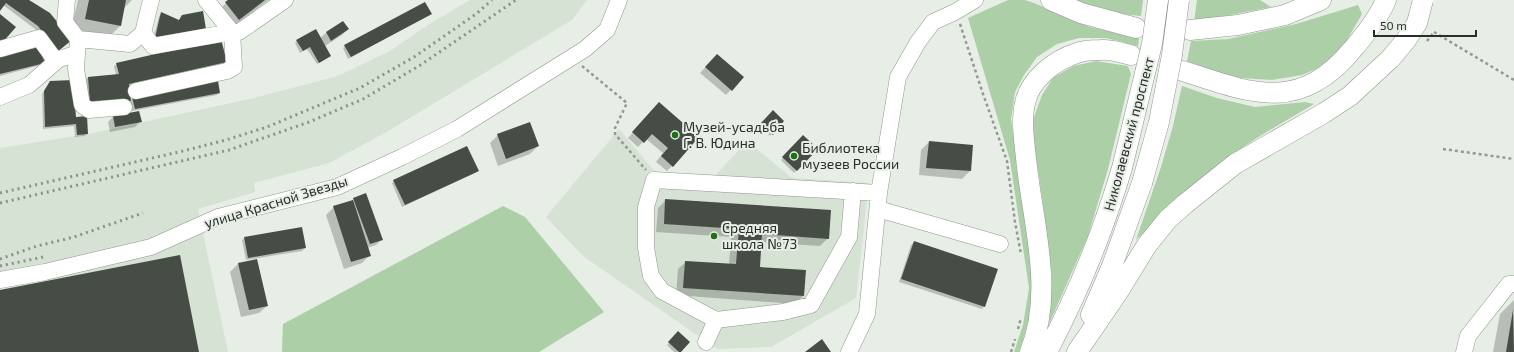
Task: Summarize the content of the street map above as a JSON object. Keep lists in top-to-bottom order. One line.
{"streets":{"main road":["Николаевский проспект"],"street":["улица Красной Звезды"]},"places":["Музей-усадьба Г. В. Юдина","Библиотека музеев России","Средняя школа №73"],"scale_bar":"50 m"}
